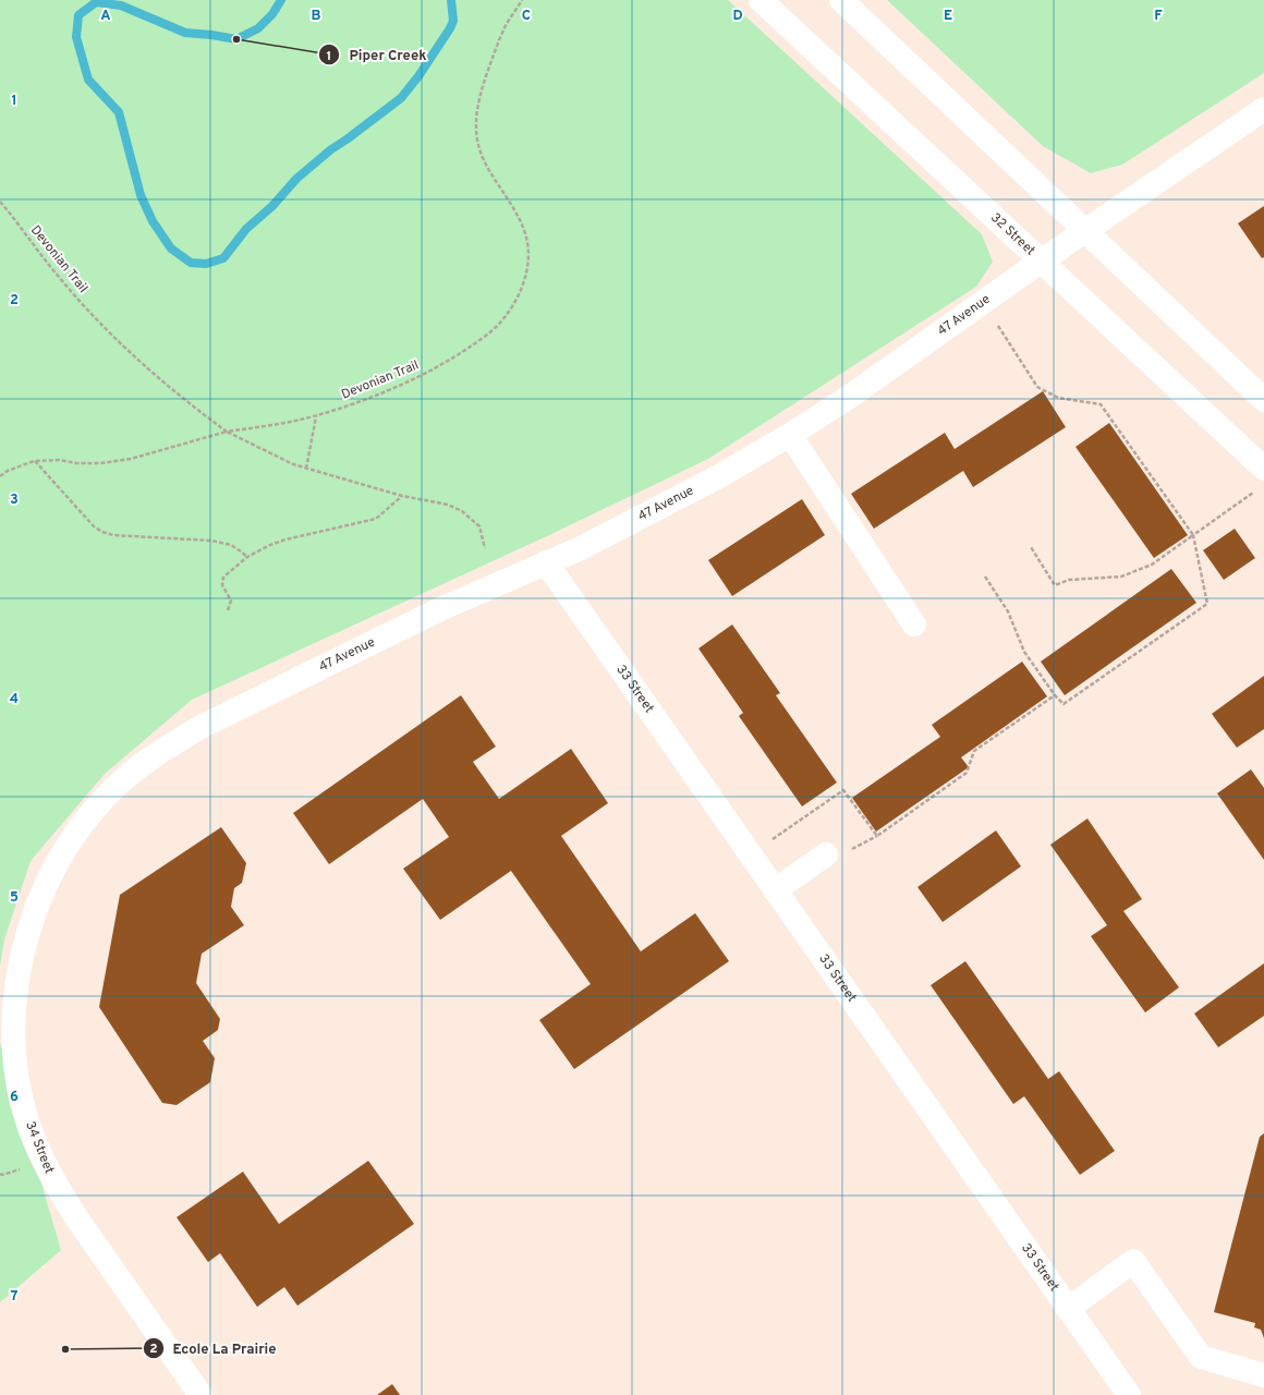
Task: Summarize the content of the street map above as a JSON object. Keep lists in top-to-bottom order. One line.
{"streets":{"street":["32 Street","47 Avenue","33 Street","34 Street"],"path":["Devonian Trail"]},"crossings":[["32 Street","47 Avenue"],["47 Avenue","33 Street"],["47 Avenue","34 Street"]],"places":["Piper Creek","Ecole La Prairie"],"grid":{"columns":["A","B","C","D","E","F"],"rows":["1","2","3","4","5","6","7"]}}
